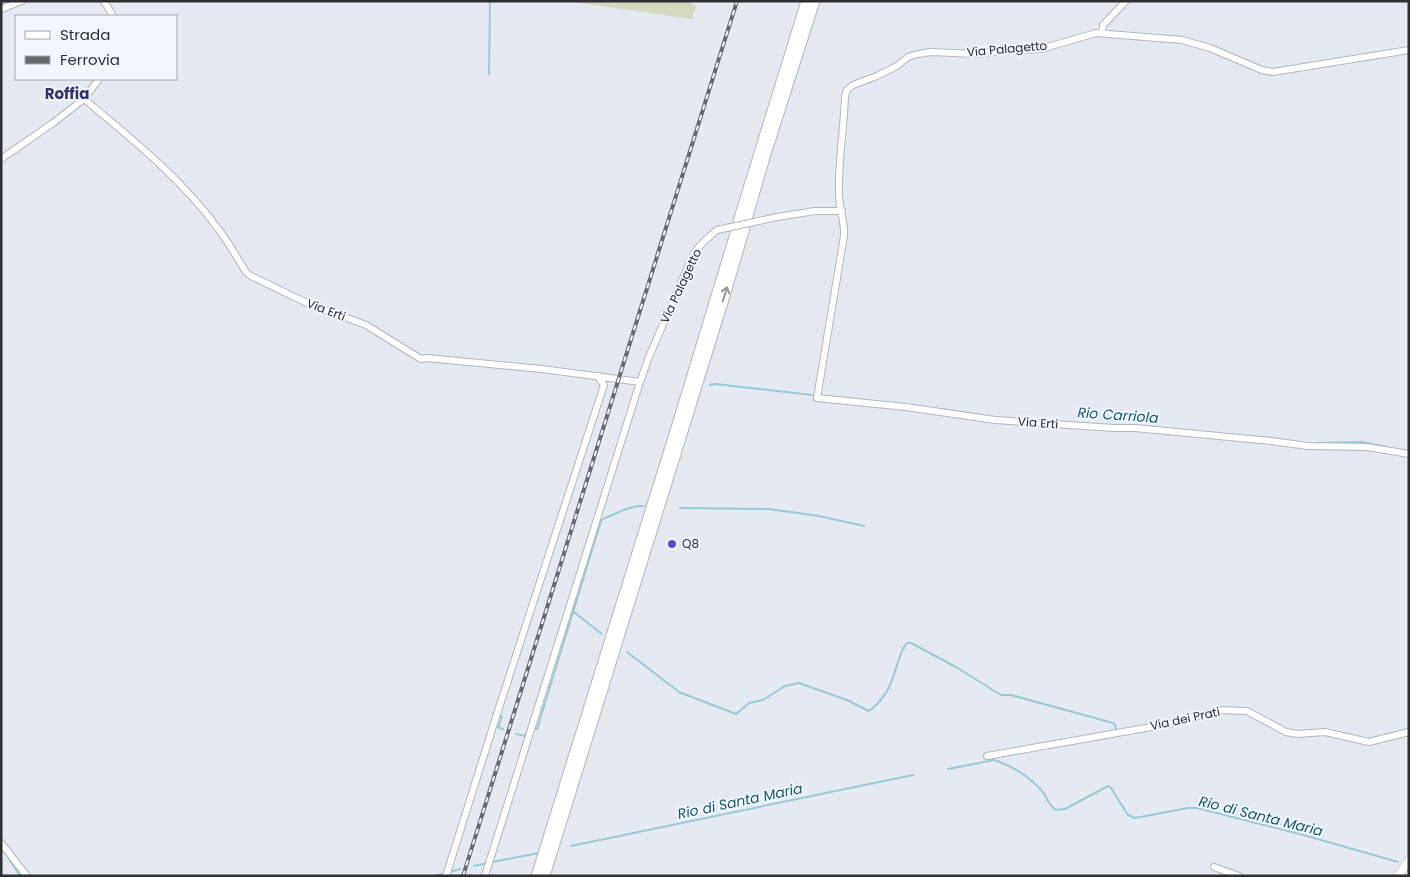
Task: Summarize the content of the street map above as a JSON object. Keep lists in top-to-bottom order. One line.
{"streets":{"street":["Via Palagetto","Via Erti","Via dei Prati"]},"crossings":[["Via Palagetto","Via Erti"]],"districts":["Roffia"],"water":["Rio Carriola","Rio di Santa Maria"],"places":["Q8"],"legend":["Strada","Ferrovia"]}
